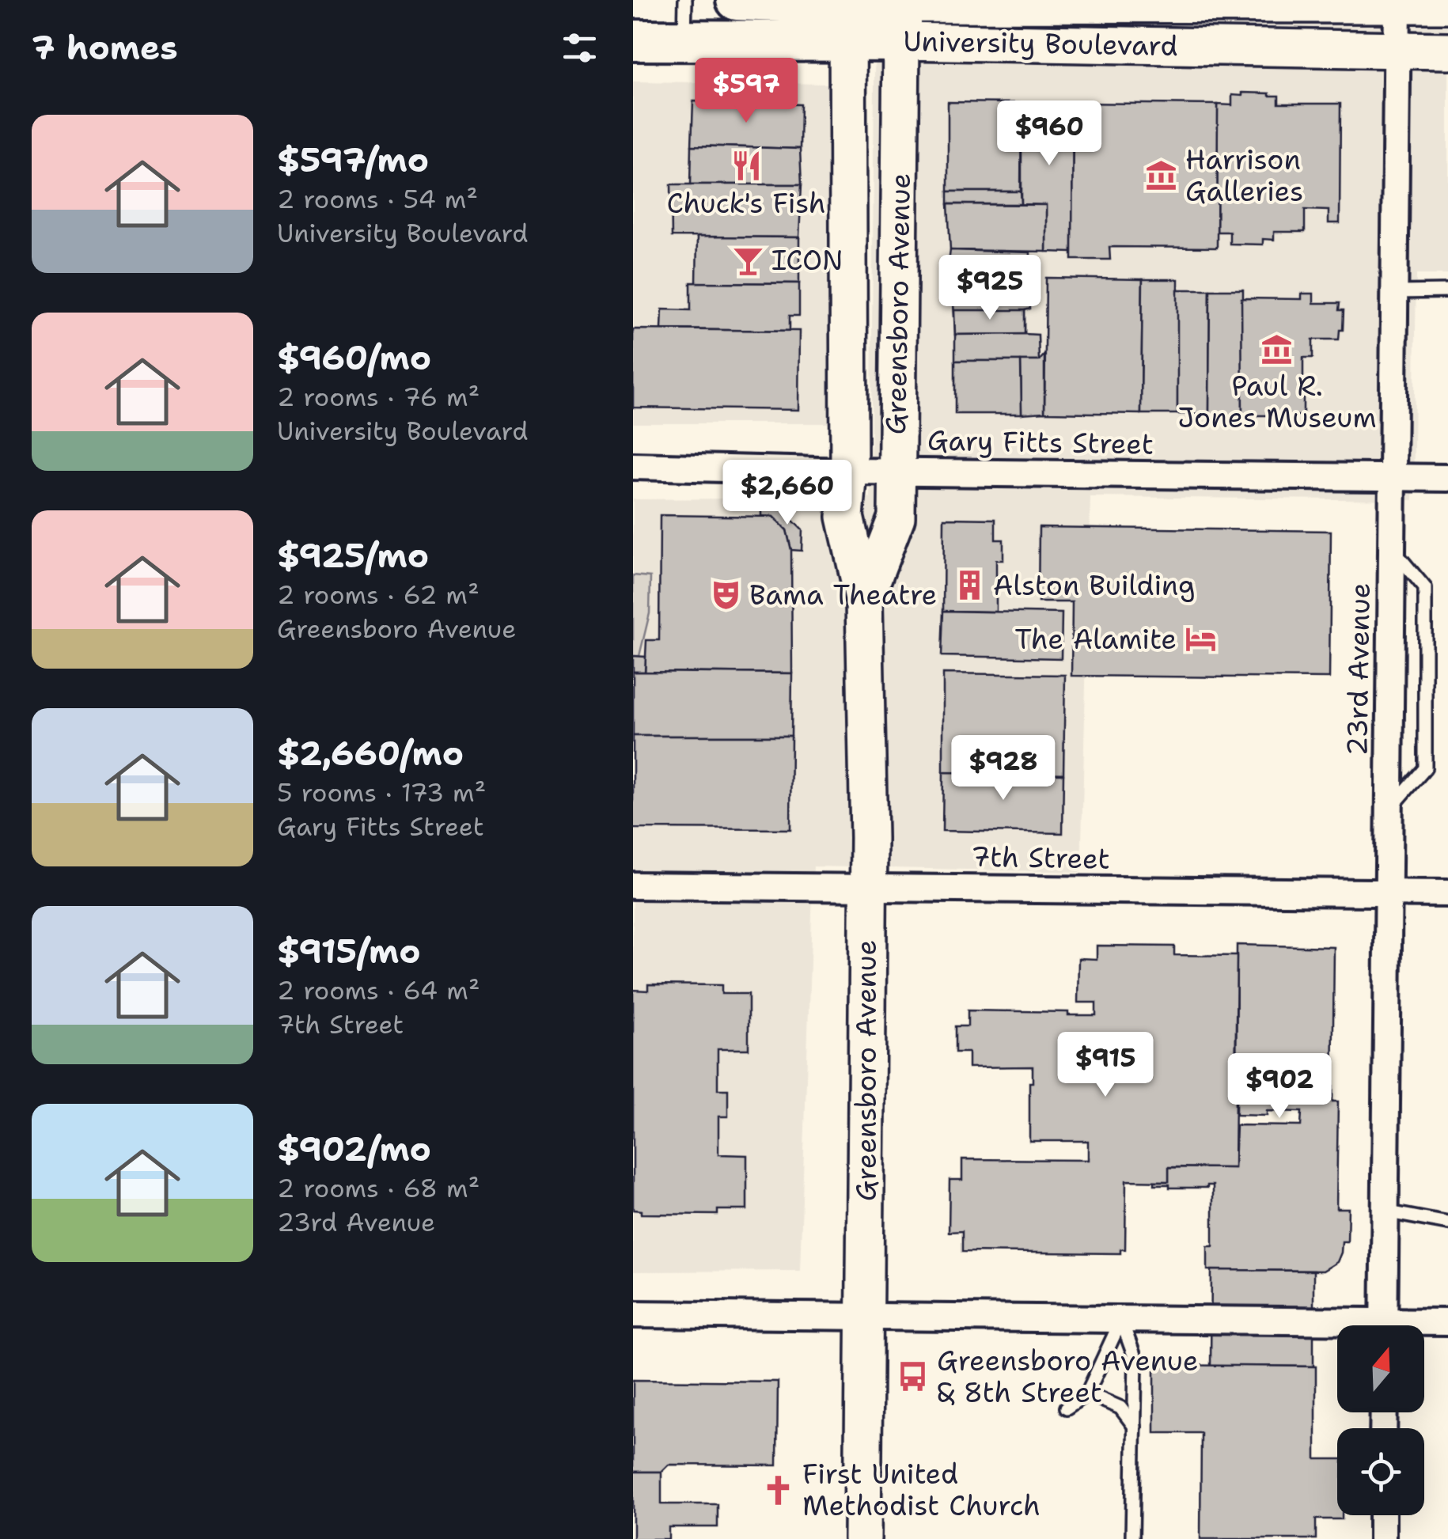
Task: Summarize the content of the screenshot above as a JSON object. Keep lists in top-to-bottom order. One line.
{"streets":{"main road":["University Boulevard","Greensboro Avenue"],"street":["Gary Fitts Street","23rd Avenue","7th Street"]},"crossings":[["University Boulevard","Greensboro Avenue"],["University Boulevard","23rd Avenue"],["Greensboro Avenue","Gary Fitts Street"],["Greensboro Avenue","7th Street"],["Gary Fitts Street","23rd Avenue"],["23rd Avenue","7th Street"]],"places":{"restaurant":["Chuck's Fish"],"museum":["Harrison Galleries","Paul R. Jones Museum"],"bar":["ICON"],"building":["Alston Building"],"theatre":["Bama Theatre"],"hotel":["The Alamite"],"bus stop":["Greensboro Avenue & 8th Street"],"church":["First United Methodist Church"]},"north":"top","page":{"heading":"7 homes","price":["$597","$960","$925","$2,660","$928","$915","$902"],"list":[{"name":"$597/mo","note":"2 rooms · 54 m² · University Boulevard"},{"name":"$960/mo","note":"2 rooms · 76 m² · University Boulevard"},{"name":"$925/mo","note":"2 rooms · 62 m² · Greensboro Avenue"},{"name":"$2,660/mo","note":"5 rooms · 173 m² · Gary Fitts Street"},{"name":"$915/mo","note":"2 rooms · 64 m² · 7th Street"},{"name":"$902/mo","note":"2 rooms · 68 m² · 23rd Avenue"}]}}
